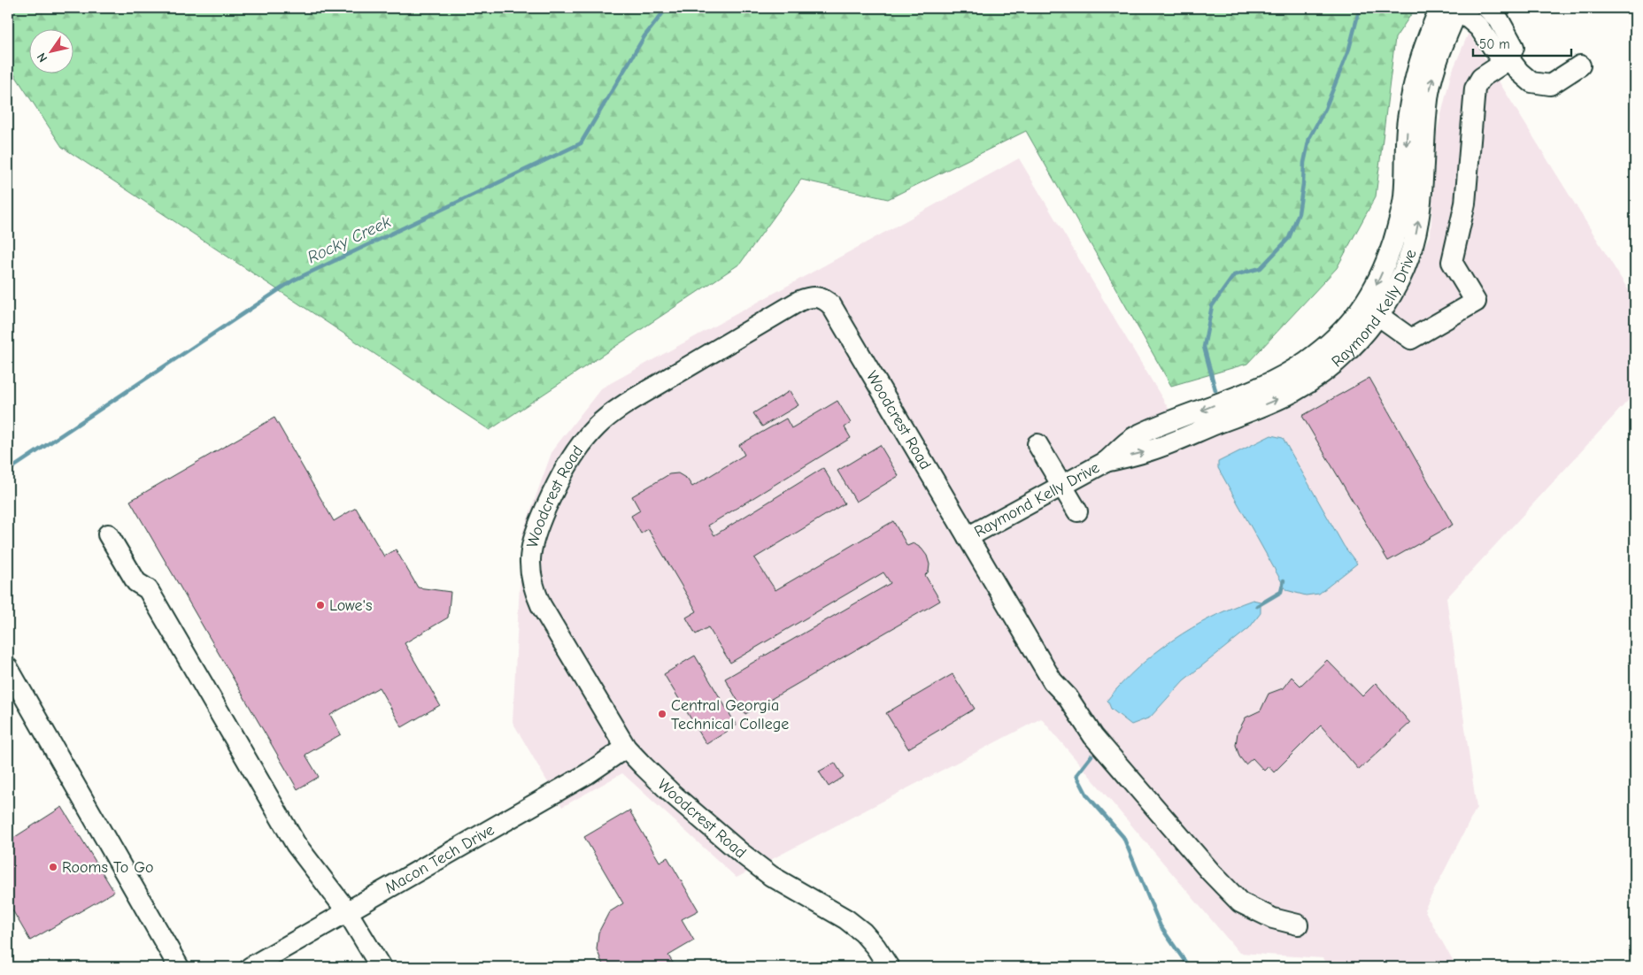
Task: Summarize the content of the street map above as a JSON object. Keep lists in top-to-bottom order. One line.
{"streets":{"street":["Raymond Kelly Drive","Woodcrest Road","Macon Tech Drive"]},"crossings":[["Raymond Kelly Drive","Woodcrest Road"],["Woodcrest Road","Macon Tech Drive"]],"water":["Rocky Creek"],"places":["Lowe's","Central Georgia Technical College","Rooms To Go"],"scale_bar":"50 m","north":"bottom left"}
